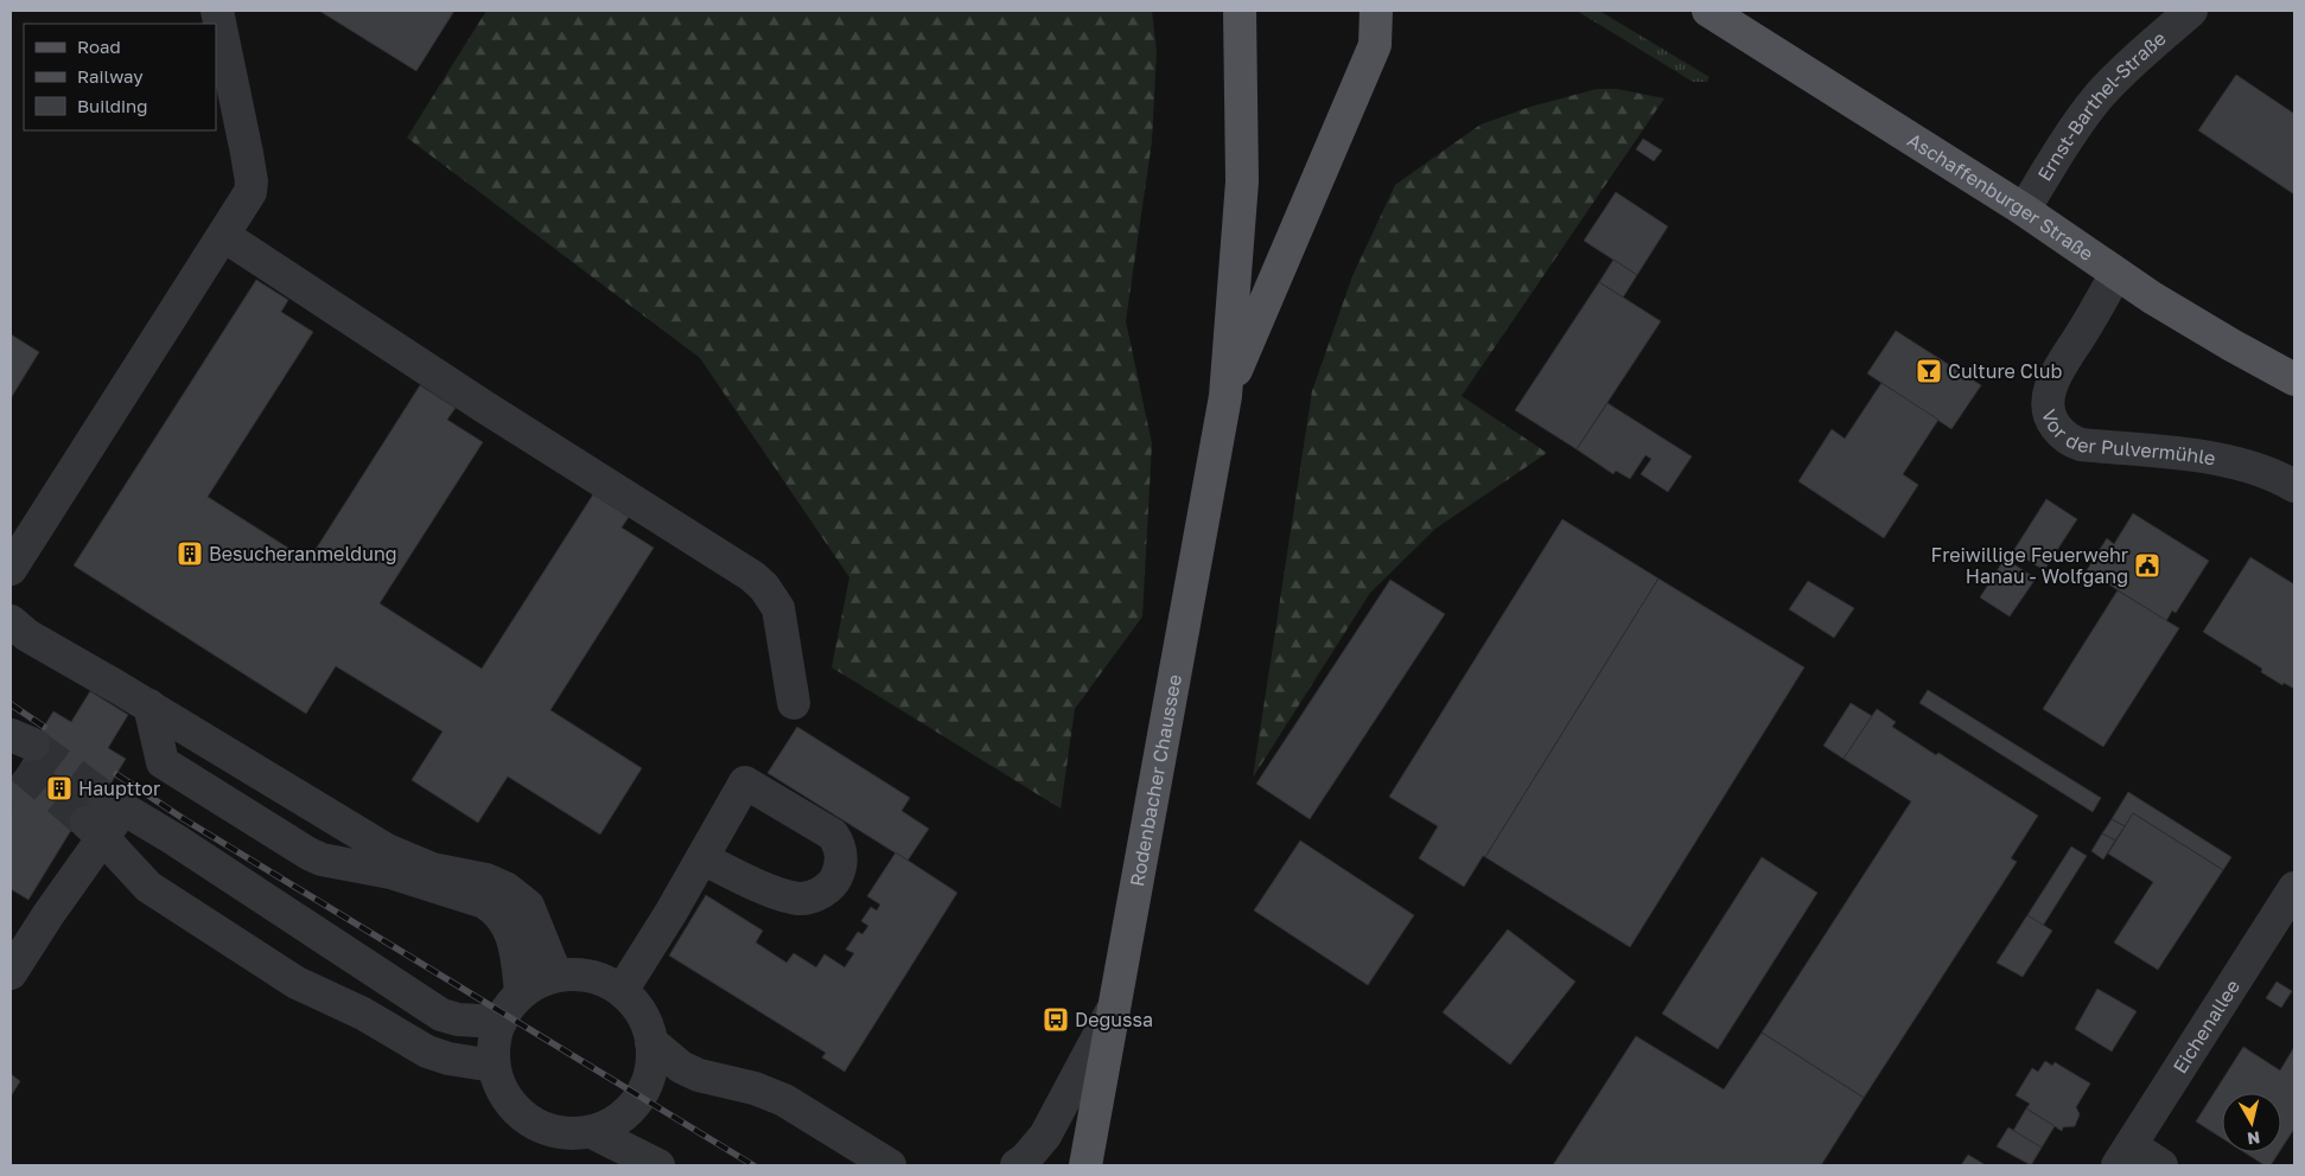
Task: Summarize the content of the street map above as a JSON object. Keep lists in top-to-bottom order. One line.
{"streets":{"main road":["Aschaffenburger Straße","Rodenbacher Chaussee"],"street":["Ernst-Barthel-Straße","Vor der Pulvermühle","Eichenallee"]},"crossings":[["Ernst-Barthel-Straße","Aschaffenburger Straße"],["Aschaffenburger Straße","Vor der Pulvermühle"]],"places":{"bar":["Culture Club"],"building":["Besucheranmeldung","Haupttor"],"public building":["Freiwillige Feuerwehr Hanau - Wolfgang"],"bus stop":["Degussa"]},"legend":["Road","Railway","Building"],"north":"bottom"}
